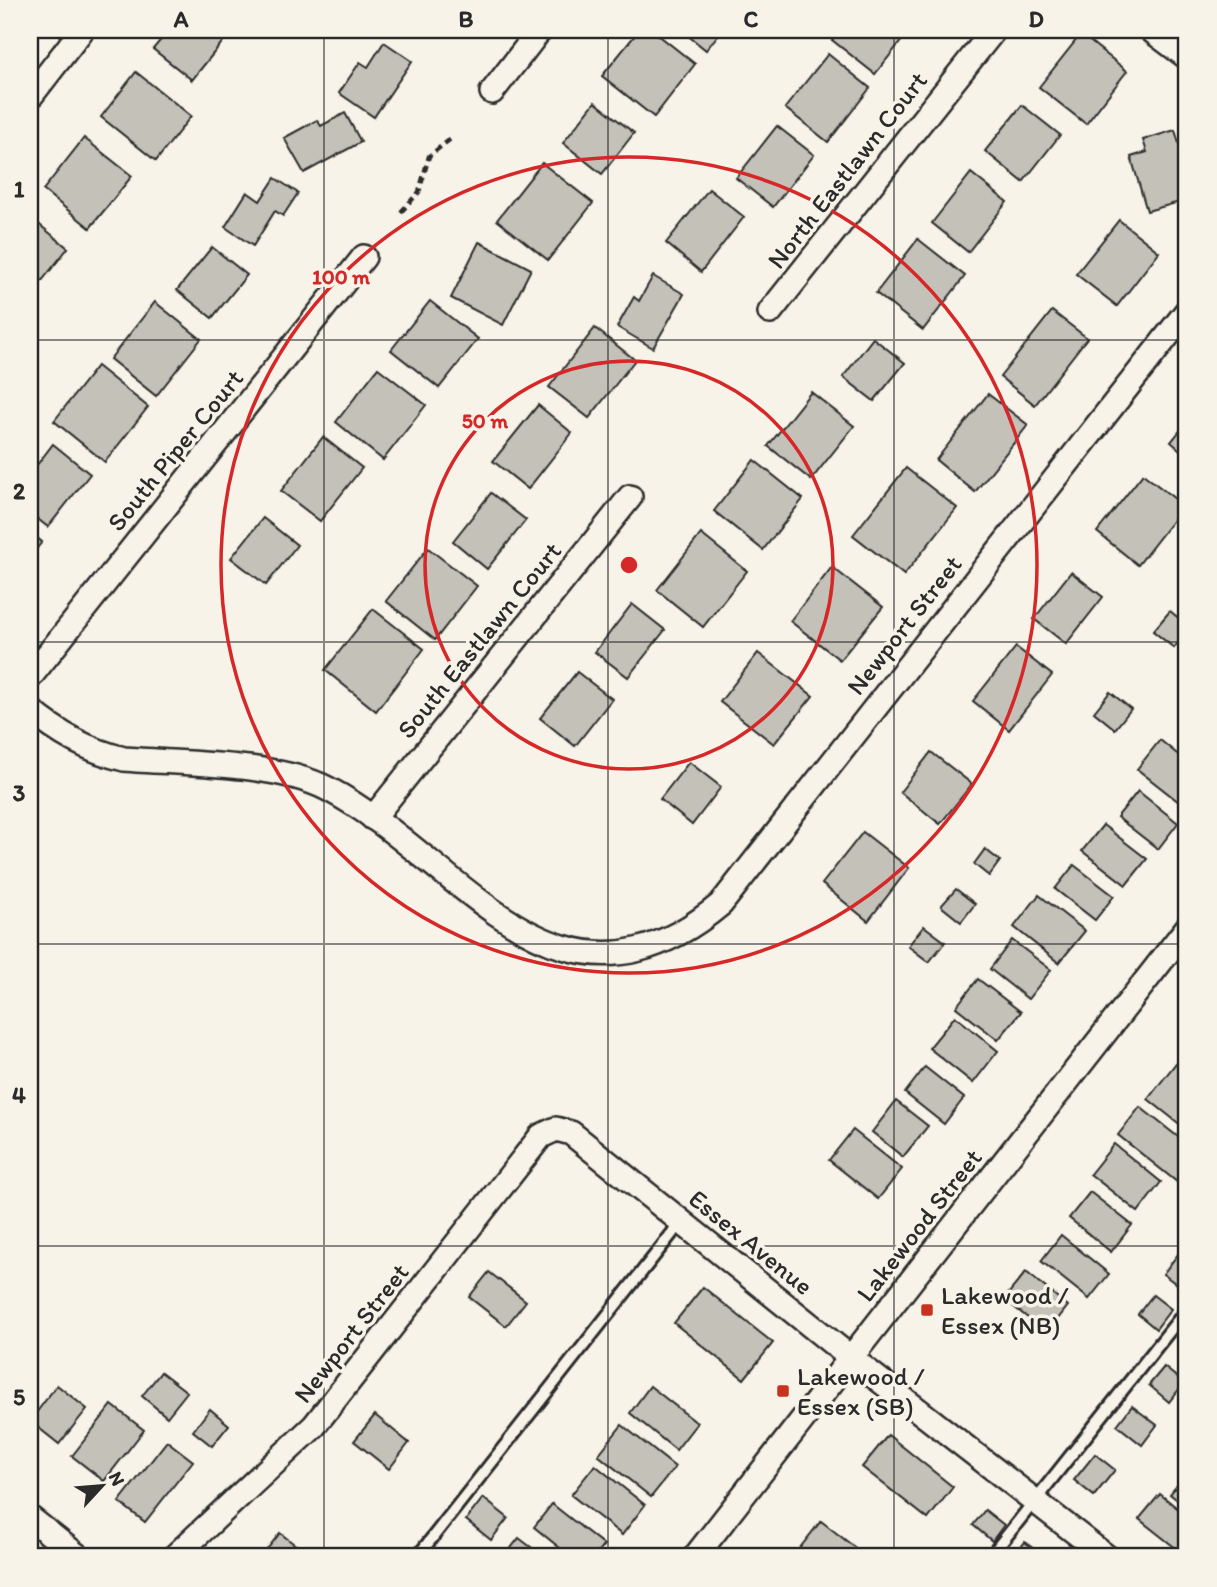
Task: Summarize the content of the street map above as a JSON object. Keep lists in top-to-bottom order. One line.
{"streets":{"street":["North Eastlawn Court","South Piper Court","Newport Street","South Eastlawn Court","Lakewood Street","Essex Avenue"]},"crossings":[["Newport Street","South Eastlawn Court"],["Newport Street","Essex Avenue"],["Lakewood Street","Essex Avenue"]],"places":{"transit":["Lakewood / Essex (NB)","Lakewood / Essex (SB)"]},"north":"top right","grid":{"columns":["A","B","C","D"],"rows":["1","2","3","4","5"]},"rings":["100 m","50 m"]}
